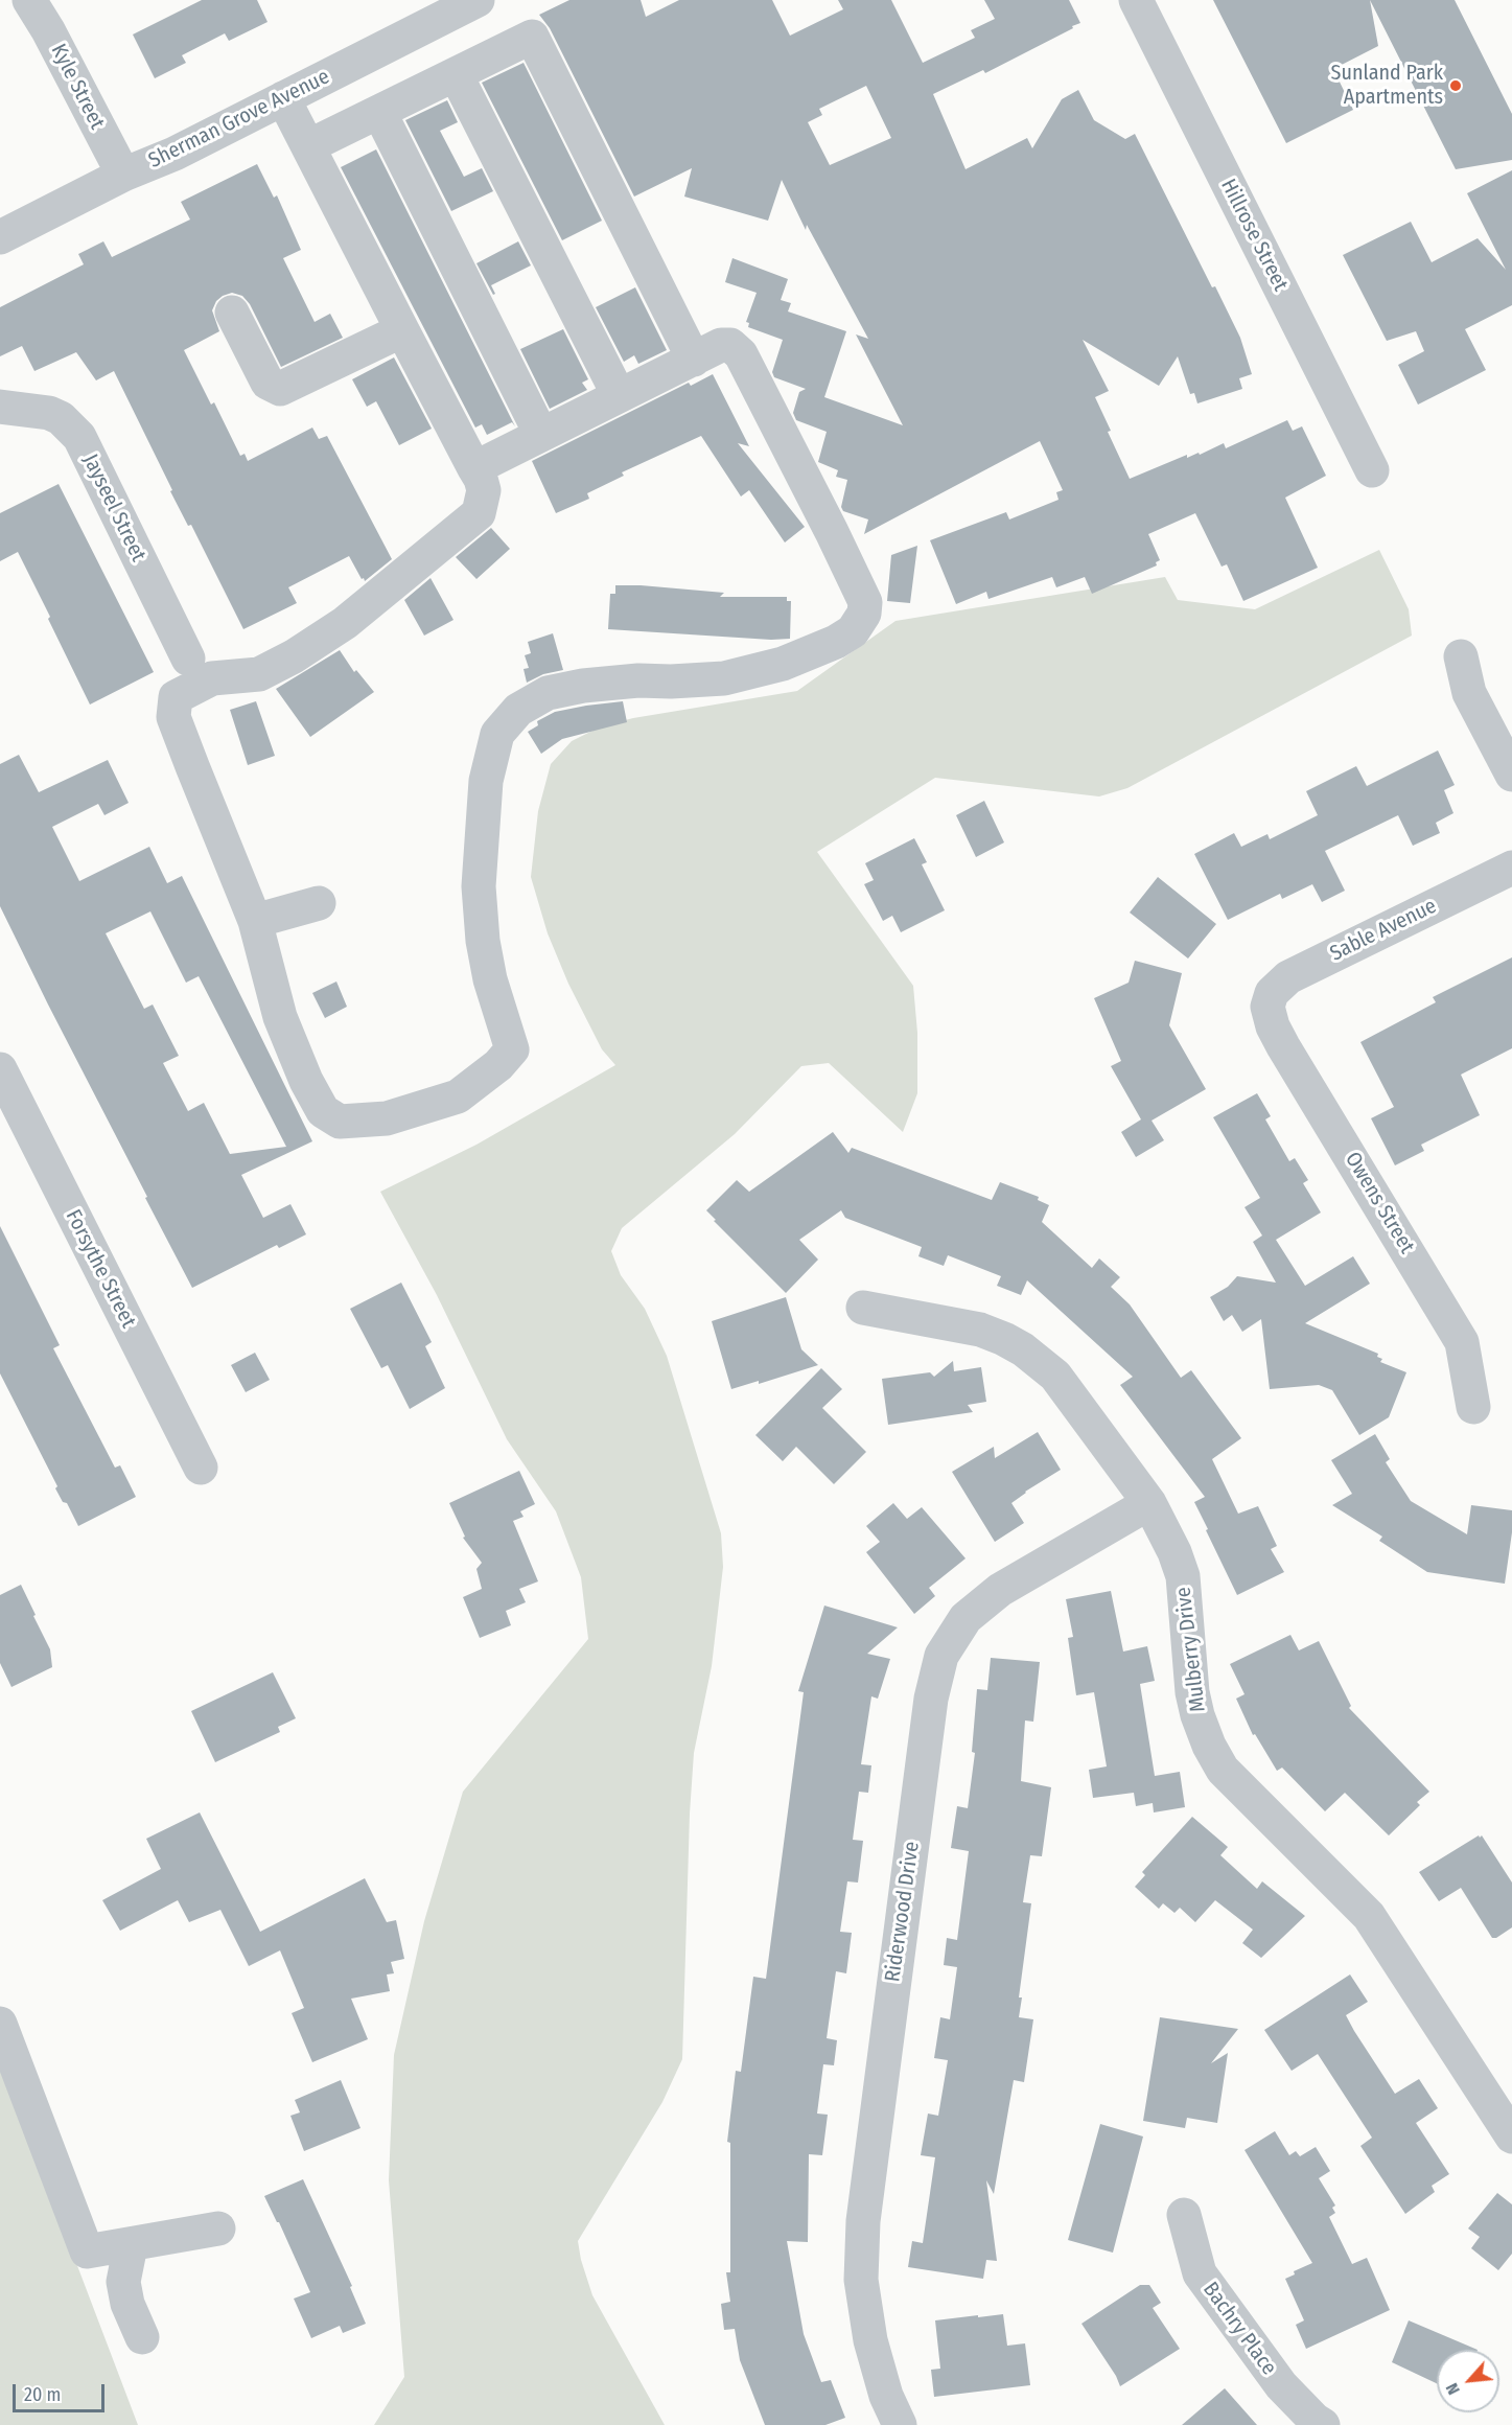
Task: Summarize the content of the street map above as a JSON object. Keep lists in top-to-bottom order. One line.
{"streets":{"street":["Kyle Street","Sherman Grove Avenue","Hillrose Street","Jayseel Street","Sable Avenue","Owens Street","Forsythe Street","Mulberry Drive","Riderwood Drive","Bachry Place"]},"crossings":[["Kyle Street","Sherman Grove Avenue"],["Sable Avenue","Owens Street"],["Mulberry Drive","Riderwood Drive"]],"places":["Sunland Park Apartments"],"scale_bar":"20 m","north":"bottom left"}
